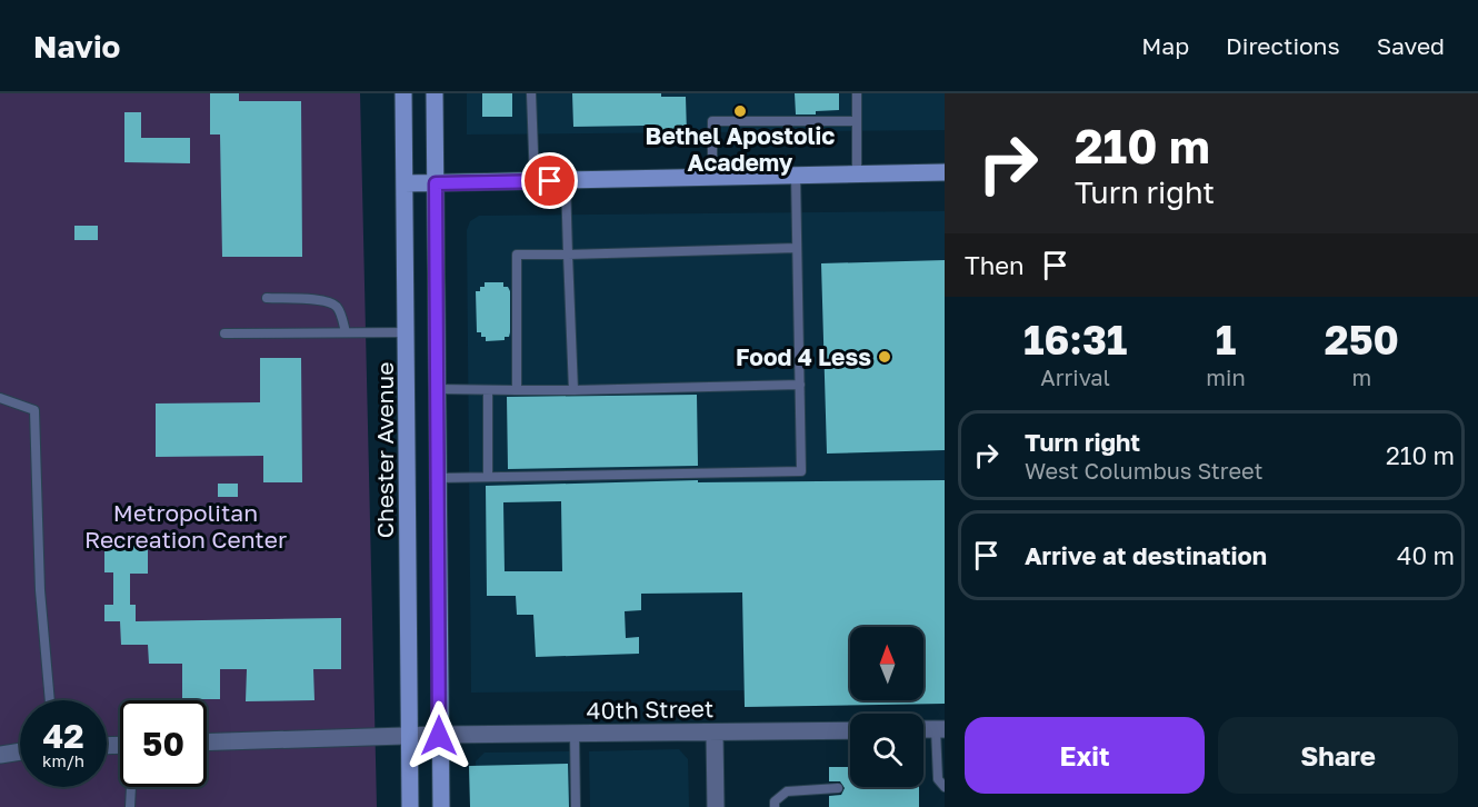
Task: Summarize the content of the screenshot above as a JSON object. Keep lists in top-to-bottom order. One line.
{"streets":{"main road":["Chester Avenue"],"street":["40th Street"]},"crossings":[["Chester Avenue","40th Street"]],"parks":["Metropolitan Recreation Center"],"places":["Bethel Apostolic Academy","Food 4 Less"],"north":"top","page":{"header":"Navio","nav":["Map","Directions","Saved"],"turn":["210 m","Turn right"],"then":"Then","eta":["16:31","Arrival","1","min","250","m"],"list":[{"name":"Turn right","note":"West Columbus Street","value":"210 m"},{"name":"Arrive at destination","value":"40 m"}],"speed":"42 km/h","limit":"50","buttons":["Exit","Share"]}}
